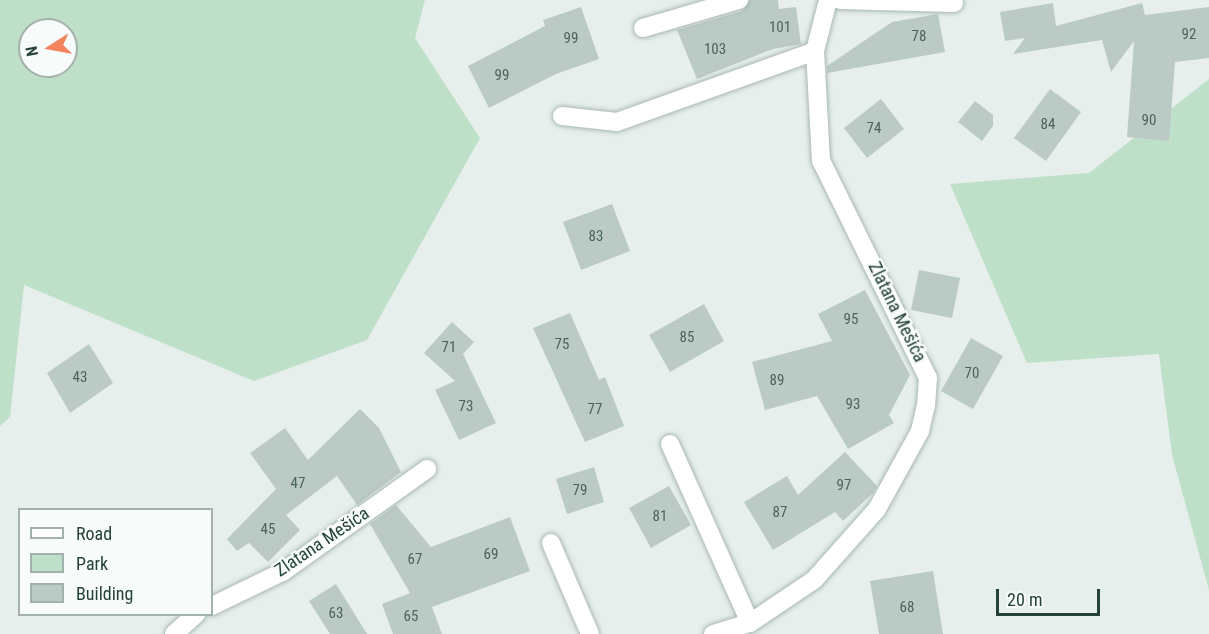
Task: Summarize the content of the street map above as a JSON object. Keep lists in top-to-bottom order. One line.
{"streets":{"street":["Zlatana Mešića"]},"house_numbers":["101","92","78","99","103","99","90","84","74","83","95","85","75","71","70","43","89","93","73","77","47","97","79","87","81","45","69","67","68","63","65"],"legend":["Road","Park","Building"],"scale_bar":"20 m","north":"left"}
